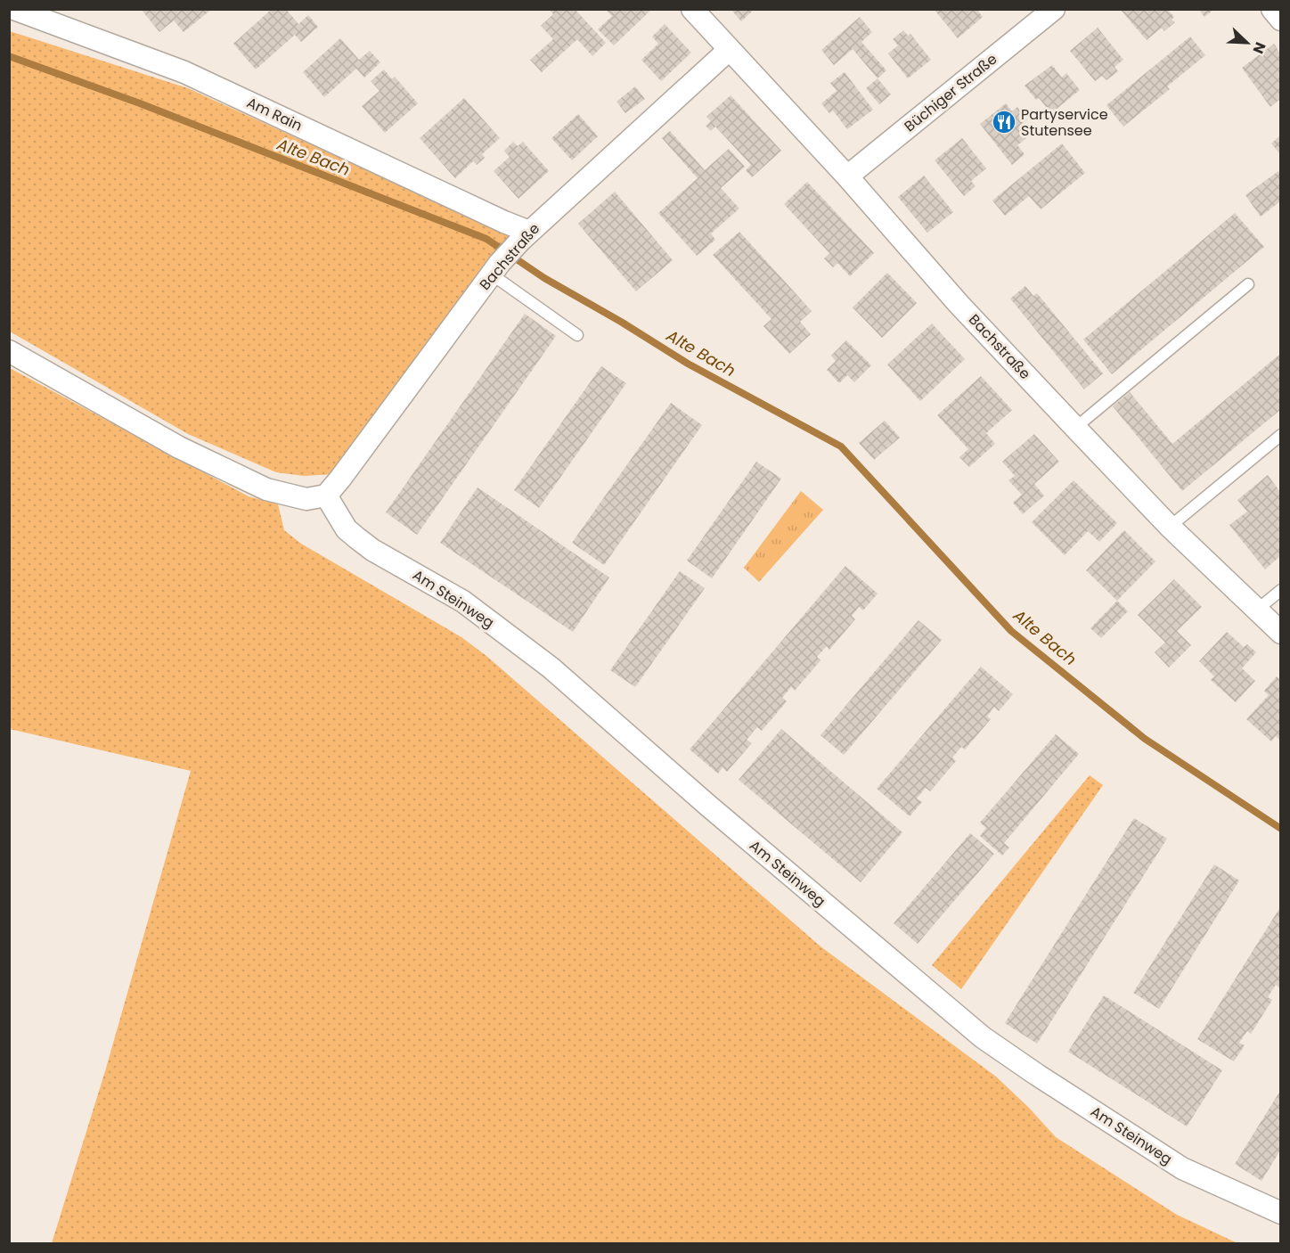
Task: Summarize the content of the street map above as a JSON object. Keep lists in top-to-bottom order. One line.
{"streets":{"street":["Büchiger Straße","Am Rain","Bachstraße","Am Steinweg"]},"crossings":[["Büchiger Straße","Bachstraße"],["Am Rain","Bachstraße"],["Bachstraße","Am Steinweg"]],"water":["Alte Bach"],"places":{"restaurant":["Partyservice Stutensee"]},"north":"bottom right"}
